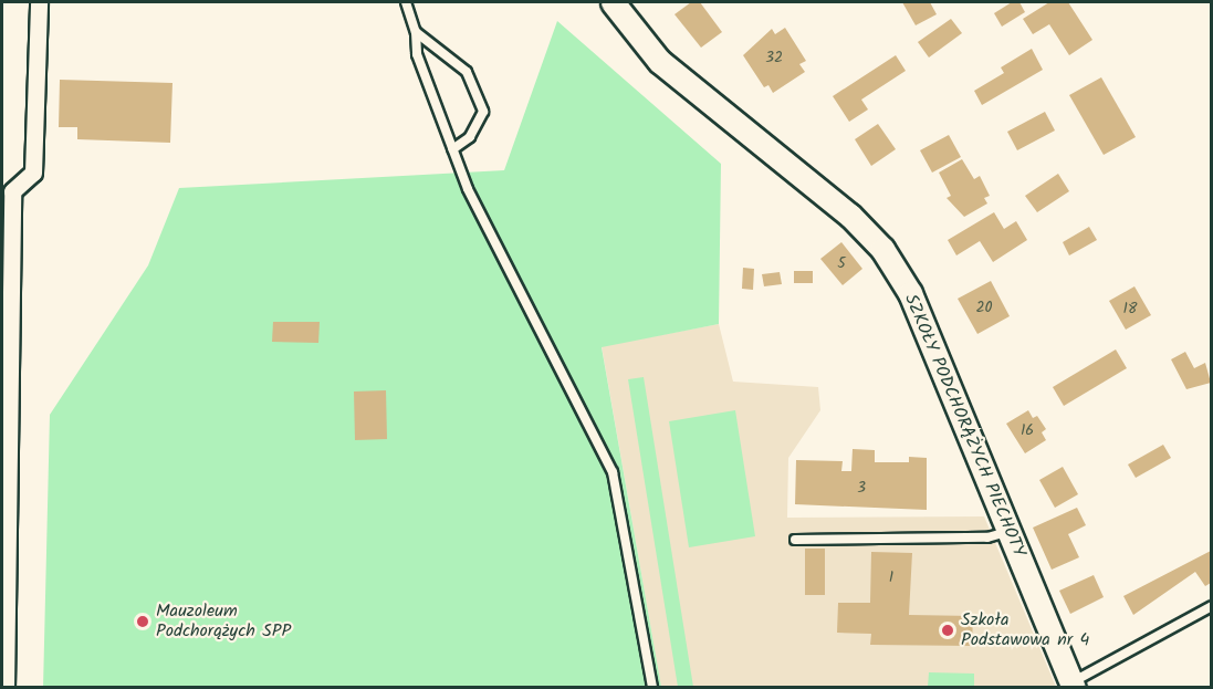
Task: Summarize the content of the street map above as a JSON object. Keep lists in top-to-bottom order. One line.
{"streets":{"street":["SZKOŁY PODCHORĄŻYCH PIECHOTY"]},"places":["Mauzoleum Podchorążych SPP","Szkoła Podstawowa nr 4"],"house_numbers":["32","5","20","18","16","3","1"]}
